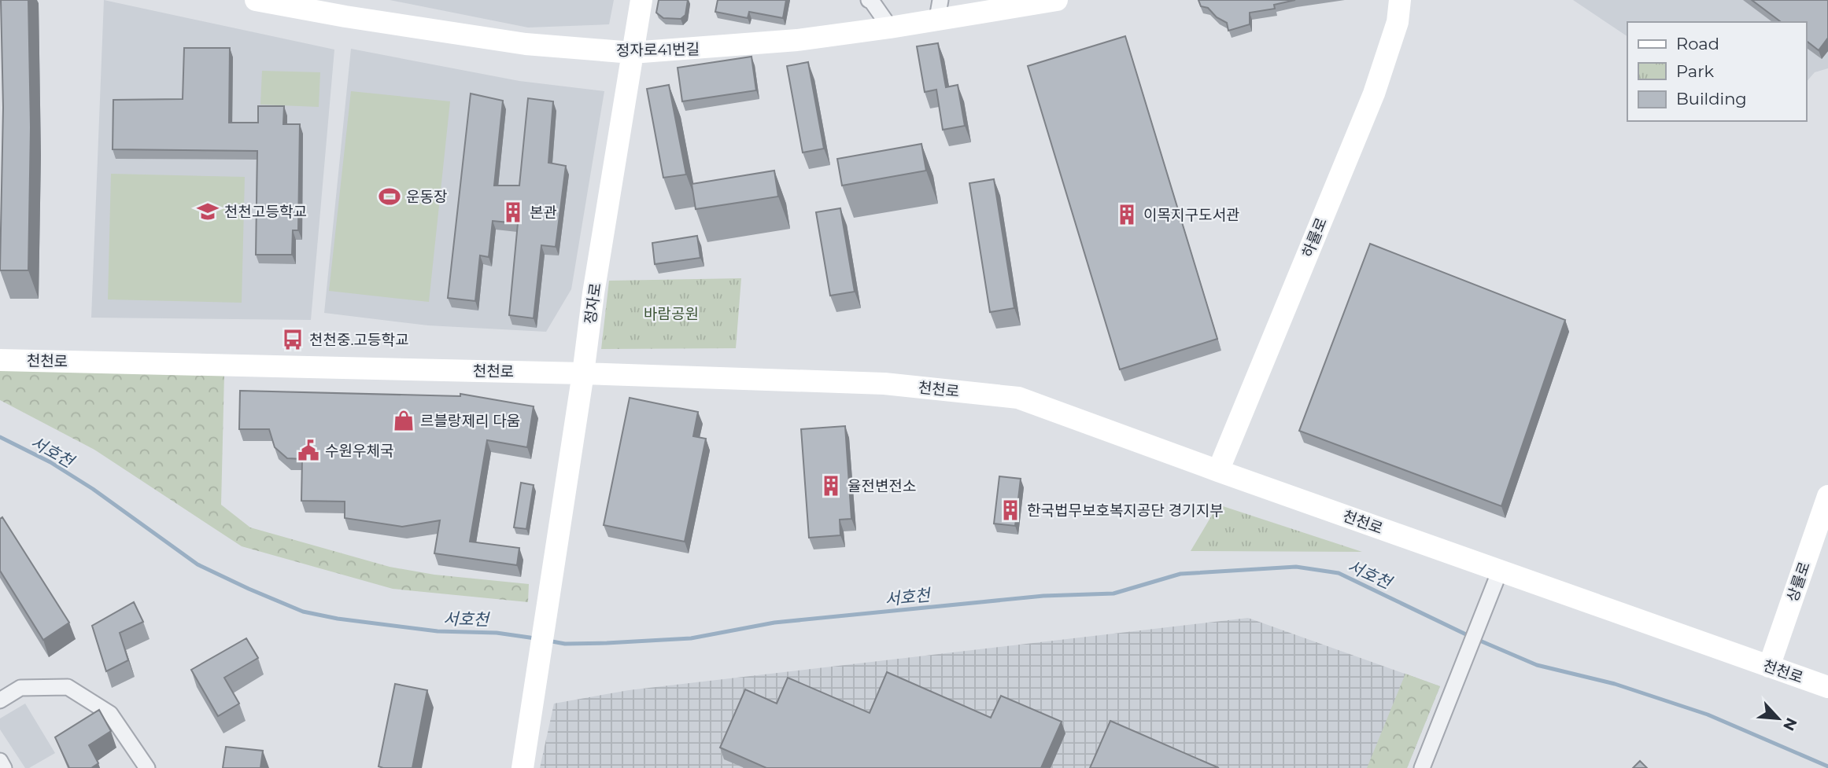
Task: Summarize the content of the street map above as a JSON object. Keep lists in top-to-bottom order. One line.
{"streets":{"street":["정자로41번길","하률로","정자로","천천로","상률로"]},"crossings":[["정자로41번길","정자로"],["하률로","천천로"],["정자로","천천로"],["천천로","상률로"]],"water":["서호천"],"parks":["바람공원"],"places":{"sports":["운동장"],"school or university":["천천고등학교"],"building":["본관","이목지구도서관","율전변전소","한국법무보호복지공단 경기지부"],"bus stop":["천천중.고등학교"],"shop":["르블랑제리 다움"],"public building":["수원우체국"]},"legend":["Road","Park","Building"],"north":"bottom right"}
